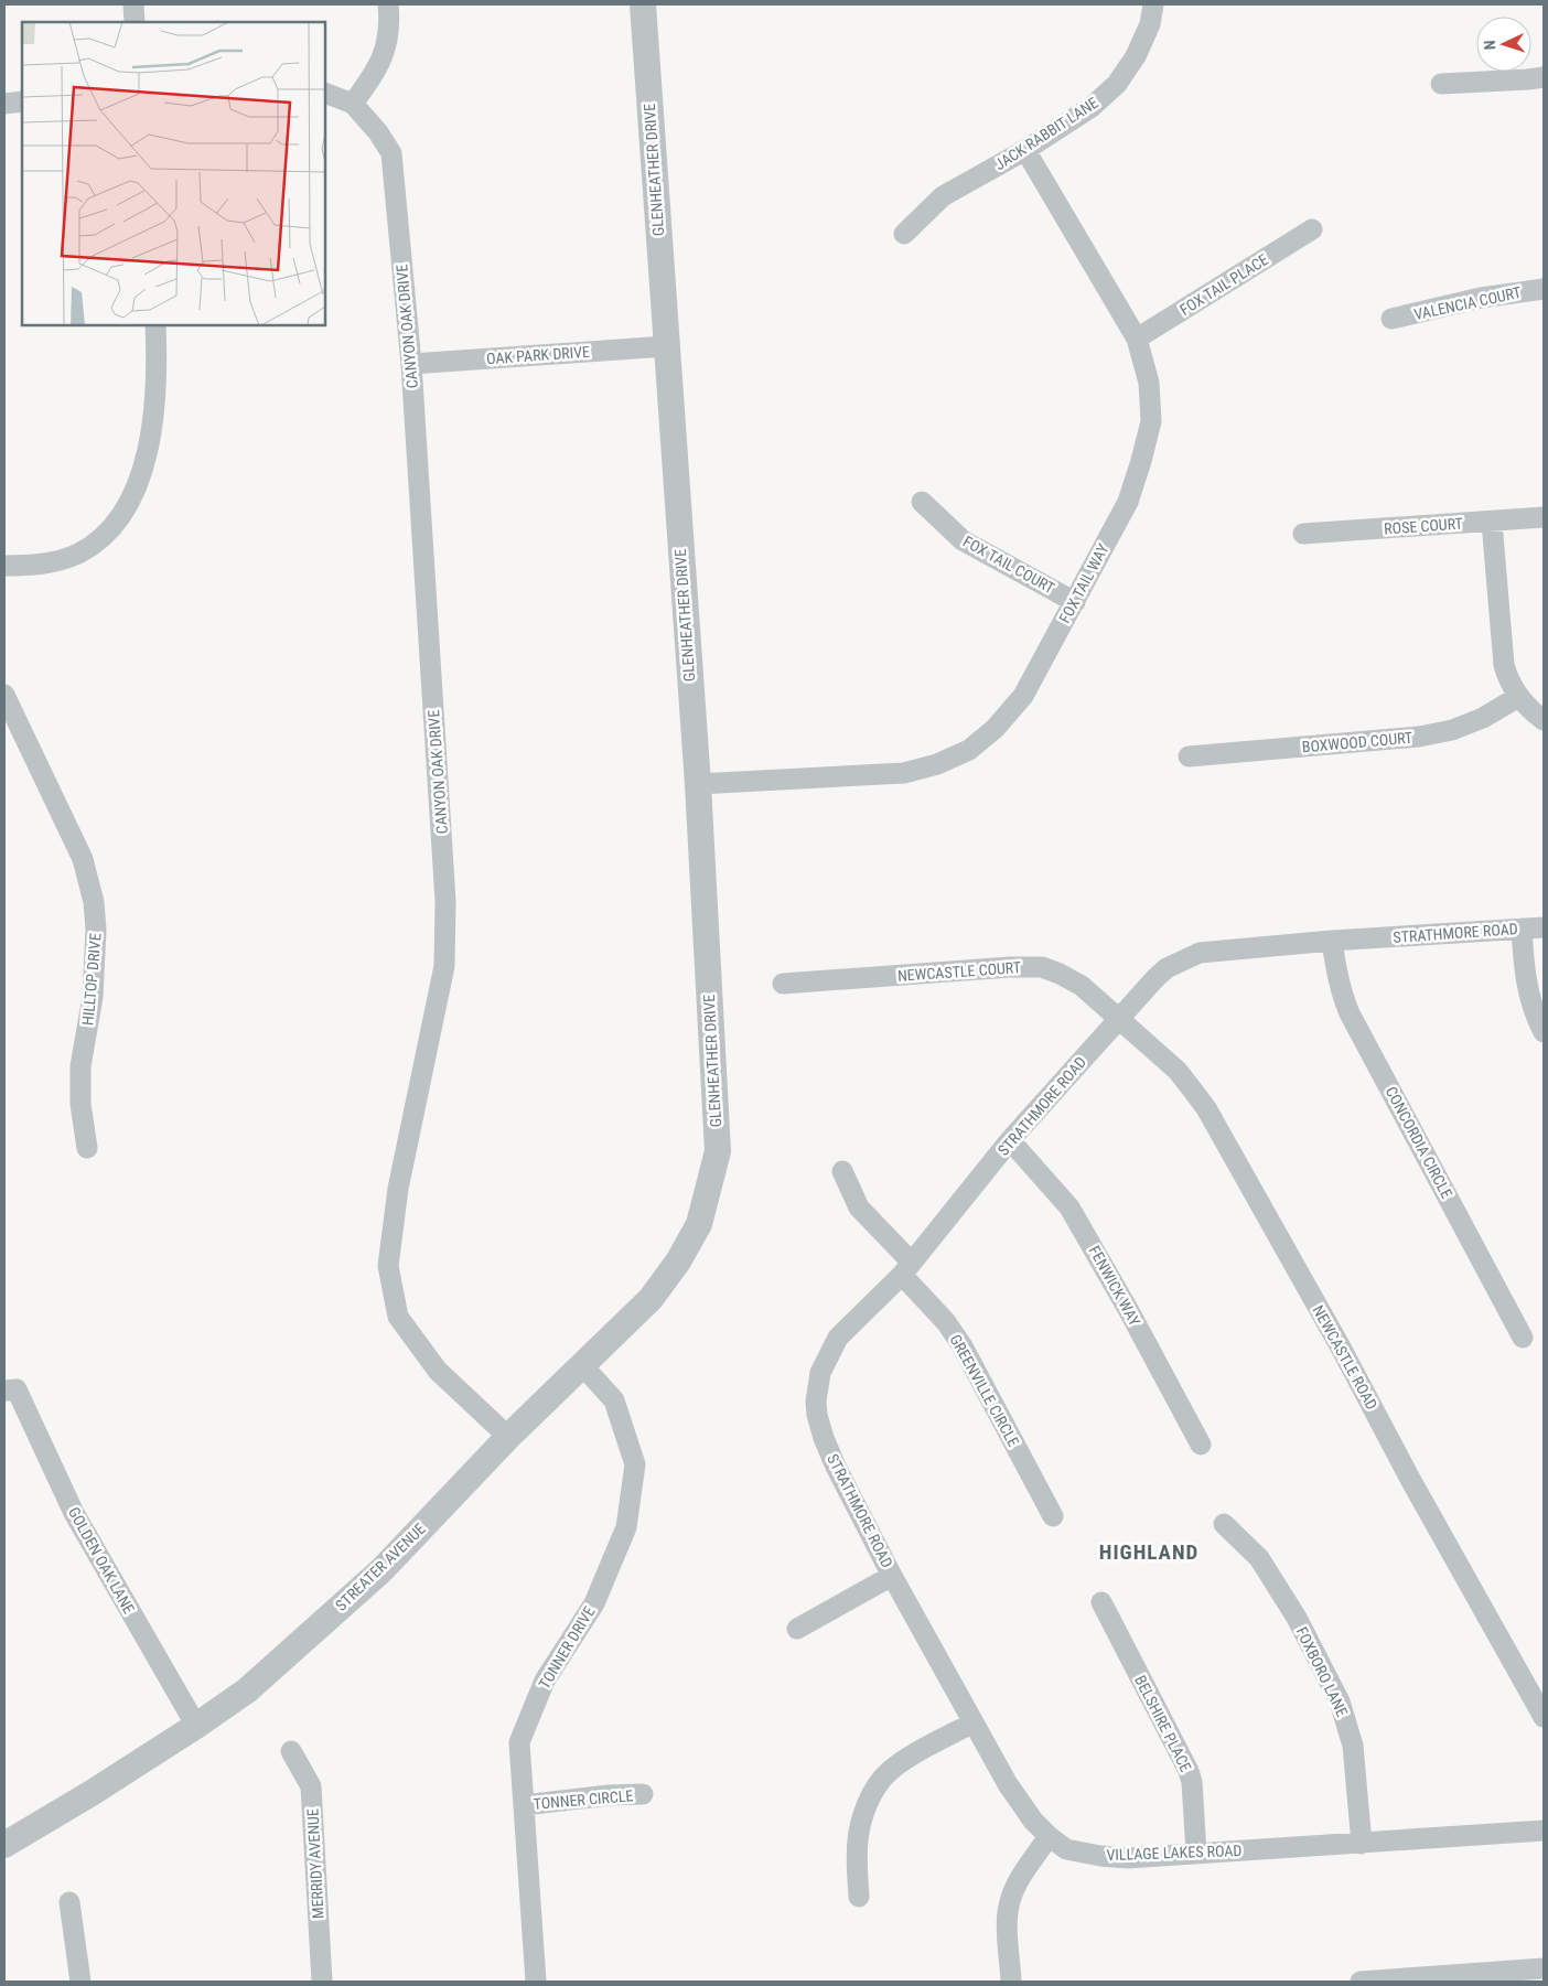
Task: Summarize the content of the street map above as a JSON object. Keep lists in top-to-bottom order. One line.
{"streets":{"street":["JACK RABBIT LANE","GLENHEATHER DRIVE","FOX TAIL PLACE","VALENCIA COURT","CANYON OAK DRIVE","OAK PARK DRIVE","ROSE COURT","FOX TAIL COURT","FOX TAIL WAY","BOXWOOD COURT","STRATHMORE ROAD","NEWCASTLE COURT","HILLTOP DRIVE","CONCORDIA CIRCLE","FENWICK WAY","NEWCASTLE ROAD","GREENVILLE CIRCLE","GOLDEN OAK LANE","STREATER AVENUE","TONNER DRIVE","FOXBORO LANE","BELSHIRE PLACE","TONNER CIRCLE","VILLAGE LAKES ROAD","MERRIDY AVENUE"]},"crossings":[["JACK RABBIT LANE","FOX TAIL WAY"],["GLENHEATHER DRIVE","OAK PARK DRIVE"],["GLENHEATHER DRIVE","FOX TAIL WAY"],["GLENHEATHER DRIVE","STREATER AVENUE"],["FOX TAIL PLACE","FOX TAIL WAY"],["CANYON OAK DRIVE","OAK PARK DRIVE"],["CANYON OAK DRIVE","STREATER AVENUE"],["FOX TAIL COURT","FOX TAIL WAY"],["STRATHMORE ROAD","NEWCASTLE COURT"],["STRATHMORE ROAD","CONCORDIA CIRCLE"],["STRATHMORE ROAD","FENWICK WAY"],["STRATHMORE ROAD","NEWCASTLE ROAD"],["STRATHMORE ROAD","GREENVILLE CIRCLE"],["STRATHMORE ROAD","VILLAGE LAKES ROAD"],["NEWCASTLE COURT","NEWCASTLE ROAD"],["GOLDEN OAK LANE","STREATER AVENUE"],["STREATER AVENUE","TONNER DRIVE"],["TONNER DRIVE","TONNER CIRCLE"],["FOXBORO LANE","VILLAGE LAKES ROAD"],["BELSHIRE PLACE","VILLAGE LAKES ROAD"]],"districts":["HIGHLAND"],"north":"left"}
